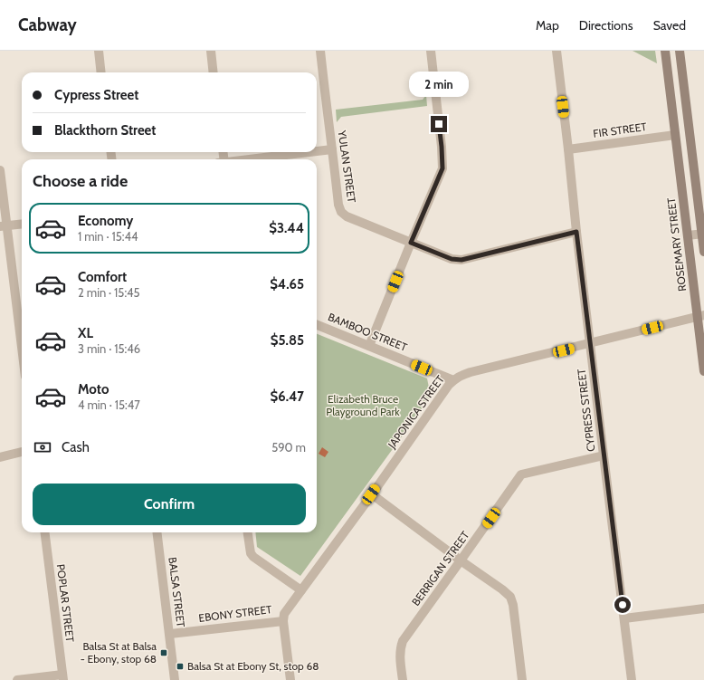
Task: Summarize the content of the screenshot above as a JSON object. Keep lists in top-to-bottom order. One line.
{"streets":{"main road":["ROSEMARY STREET"],"street":["FIR STREET","YULAN STREET","BAMBOO STREET","CYPRESS STREET","JAPONICA STREET","BERRIGAN STREET","BALSA STREET","POPLAR STREET","EBONY STREET"]},"crossings":[["FIR STREET","ROSEMARY STREET"],["FIR STREET","CYPRESS STREET"],["YULAN STREET","CYPRESS STREET"],["ROSEMARY STREET","JAPONICA STREET"],["BAMBOO STREET","JAPONICA STREET"],["CYPRESS STREET","JAPONICA STREET"],["CYPRESS STREET","BERRIGAN STREET"],["JAPONICA STREET","EBONY STREET"],["BALSA STREET","EBONY STREET"]],"parks":["Elizabeth Bruce Playground Park"],"places":{"transit":["Balsa St at Balsa - Ebony, stop 68","Balsa St at Ebony St, stop 68"]},"page":{"header":"Cabway","nav":["Map","Directions","Saved"],"bubble":"2 min","banner":["Cypress Street","Blackthorn Street"],"heading":"Choose a ride","list":[{"name":"Economy","note":"1 min · 15:44","value":"$3.44"},{"name":"Comfort","note":"2 min · 15:45","value":"$4.65"},{"name":"XL","note":"3 min · 15:46","value":"$5.85"},{"name":"Moto","note":"4 min · 15:47","value":"$6.47"}],"pay":["Cash","590 m"],"buttons":"Confirm"}}
